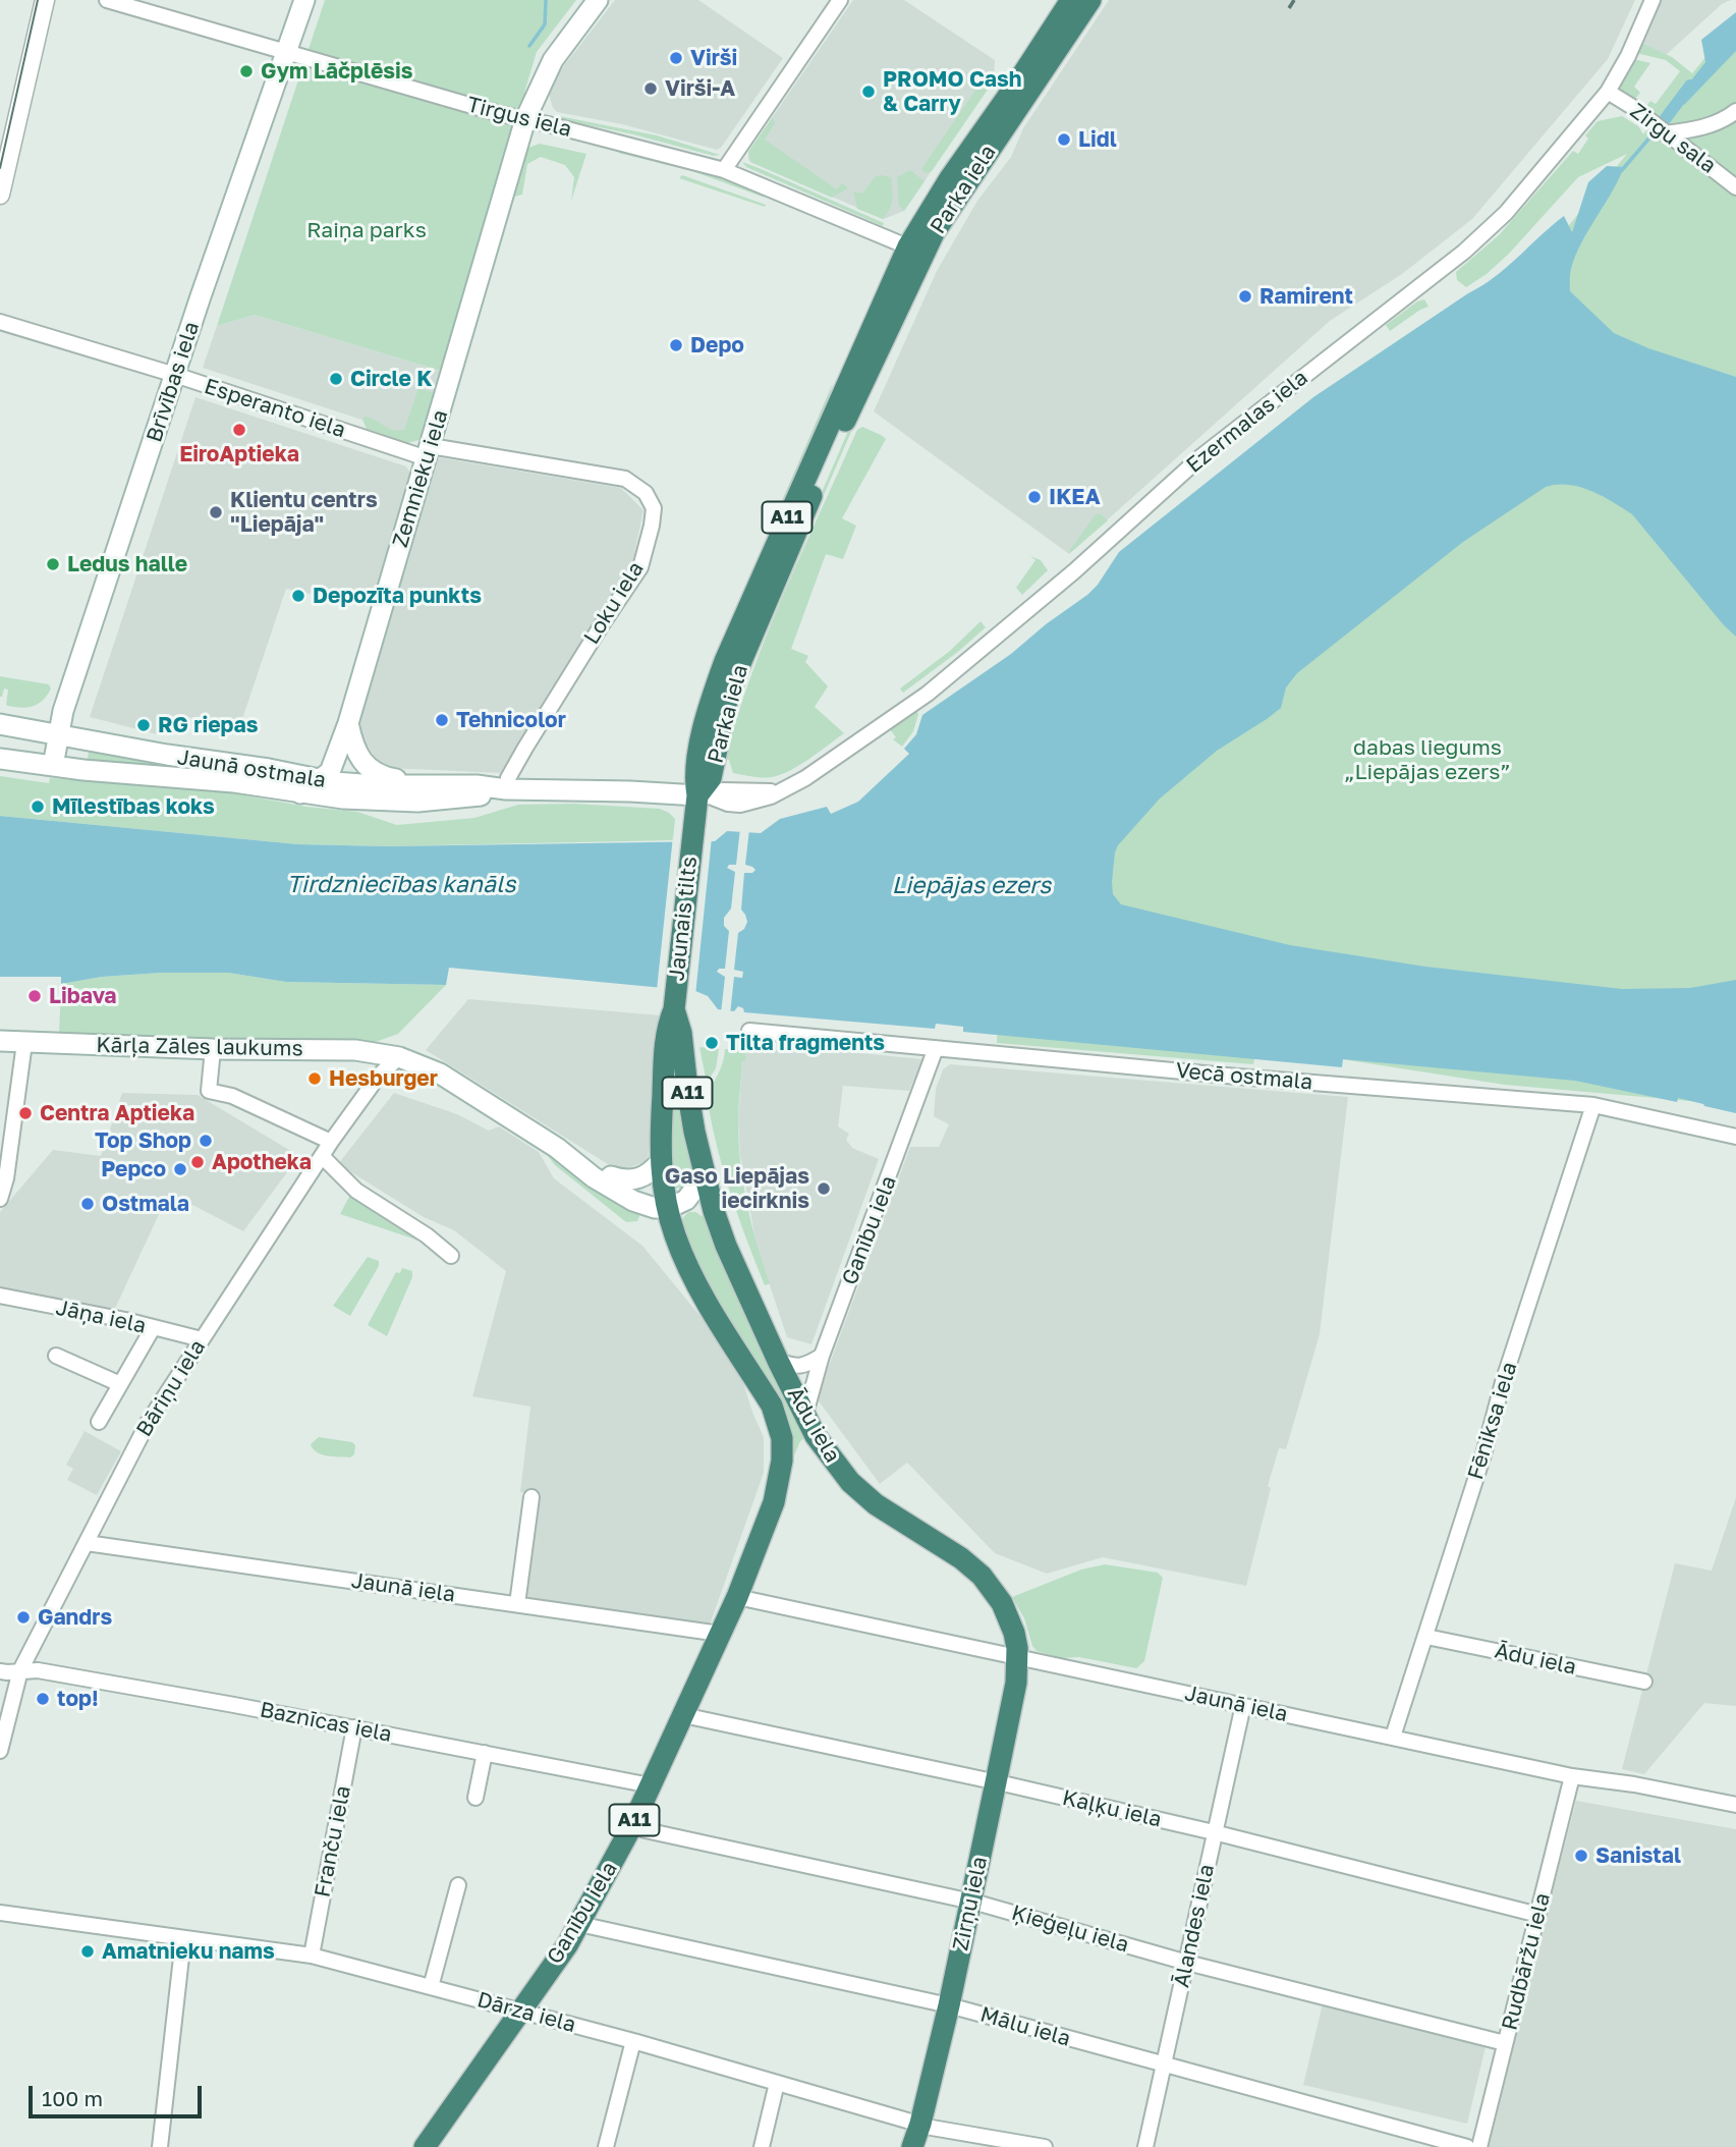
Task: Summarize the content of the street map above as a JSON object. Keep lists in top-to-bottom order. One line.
{"streets":{"highway":["Parka iela","A11","Jaunais tilts","Ganību iela","Ādu iela","Zirņu iela"],"main road":["Brīvības iela","Zemnieku iela","Jaunā ostmala","Kārļa Zāles laukums"],"street":["Tirgus iela","Zirgu sala","Esperanto iela","Ezermalas iela","Loku iela","Vecā ostmala","Jāņa iela","Bāriņu iela","Fēniksa iela","Jaunā iela","Baznīcas iela","Kaļķu iela","Franču iela","Ālandes iela","Ķieģeļu iela","Rudbāržu iela","Dārza iela","Mālu iela"]},"crossings":[["Tirgus iela","Parka iela"],["Tirgus iela","Brīvības iela"],["Tirgus iela","Zemnieku iela"],["Zirgu sala","Ezermalas iela"],["Parka iela","Ezermalas iela"],["Parka iela","Jaunā ostmala"],["Parka iela","Jaunais tilts"],["Brīvības iela","Esperanto iela"],["Brīvības iela","Jaunā ostmala"],["Esperanto iela","Zemnieku iela"],["Esperanto iela","Loku iela"],["Ezermalas iela","Jaunā ostmala"],["Ezermalas iela","Jaunais tilts"],["Zemnieku iela","Loku iela"],["Zemnieku iela","Jaunā ostmala"],["A11","Jaunais tilts"],["A11","Ādu iela"],["Loku iela","Jaunā ostmala"],["Jaunā ostmala","Jaunais tilts"],["Kārļa Zāles laukums","Bāriņu iela"],["Vecā ostmala","Ganību iela"],["Vecā ostmala","Fēniksa iela"],["Ganību iela","Ādu iela"],["Ganību iela","Jaunā iela"],["Ganību iela","Baznīcas iela"],["Ganību iela","Kaļķu iela"],["Ganību iela","Ķieģeļu iela"],["Ganību iela","Dārza iela"],["Ganību iela","Mālu iela"],["Jāņa iela","Bāriņu iela"],["Bāriņu iela","Jaunā iela"],["Bāriņu iela","Baznīcas iela"],["Fēniksa iela","Ādu iela"],["Fēniksa iela","Jaunā iela"],["Ādu iela","Jaunā iela"],["Ādu iela","Zirņu iela"],["Jaunā iela","Zirņu iela"],["Jaunā iela","Ālandes iela"],["Jaunā iela","Rudbāržu iela"],["Baznīcas iela","Franču iela"],["Kaļķu iela","Zirņu iela"],["Kaļķu iela","Ālandes iela"],["Kaļķu iela","Rudbāržu iela"],["Franču iela","Dārza iela"],["Zirņu iela","Ķieģeļu iela"],["Zirņu iela","Dārza iela"],["Zirņu iela","Mālu iela"],["Ālandes iela","Ķieģeļu iela"],["Ālandes iela","Mālu iela"],["Ķieģeļu iela","Rudbāržu iela"]],"water":["Tirdzniecības kanāls","Liepājas ezers"],"parks":["Raiņa parks","dabas liegums „Liepājas ezers”"],"places":["Virši","Gym Lāčplēsis","Virši-A","PROMO Cash & Carry","Lidl","Ramirent","Depo","Circle K","EiroAptieka","IKEA","Klientu centrs \"Liepāja\"","Ledus halle","Depozīta punkts","Tehnicolor","RG riepas","Mīlestības koks","Libava","Tilta fragments","Hesburger","Centra Aptieka","Top Shop","Apotheka","Pepco","Gaso Liepājas iecirknis","Ostmala","Gandrs","top!","Sanistal","Amatnieku nams"],"scale_bar":"100 m"}
